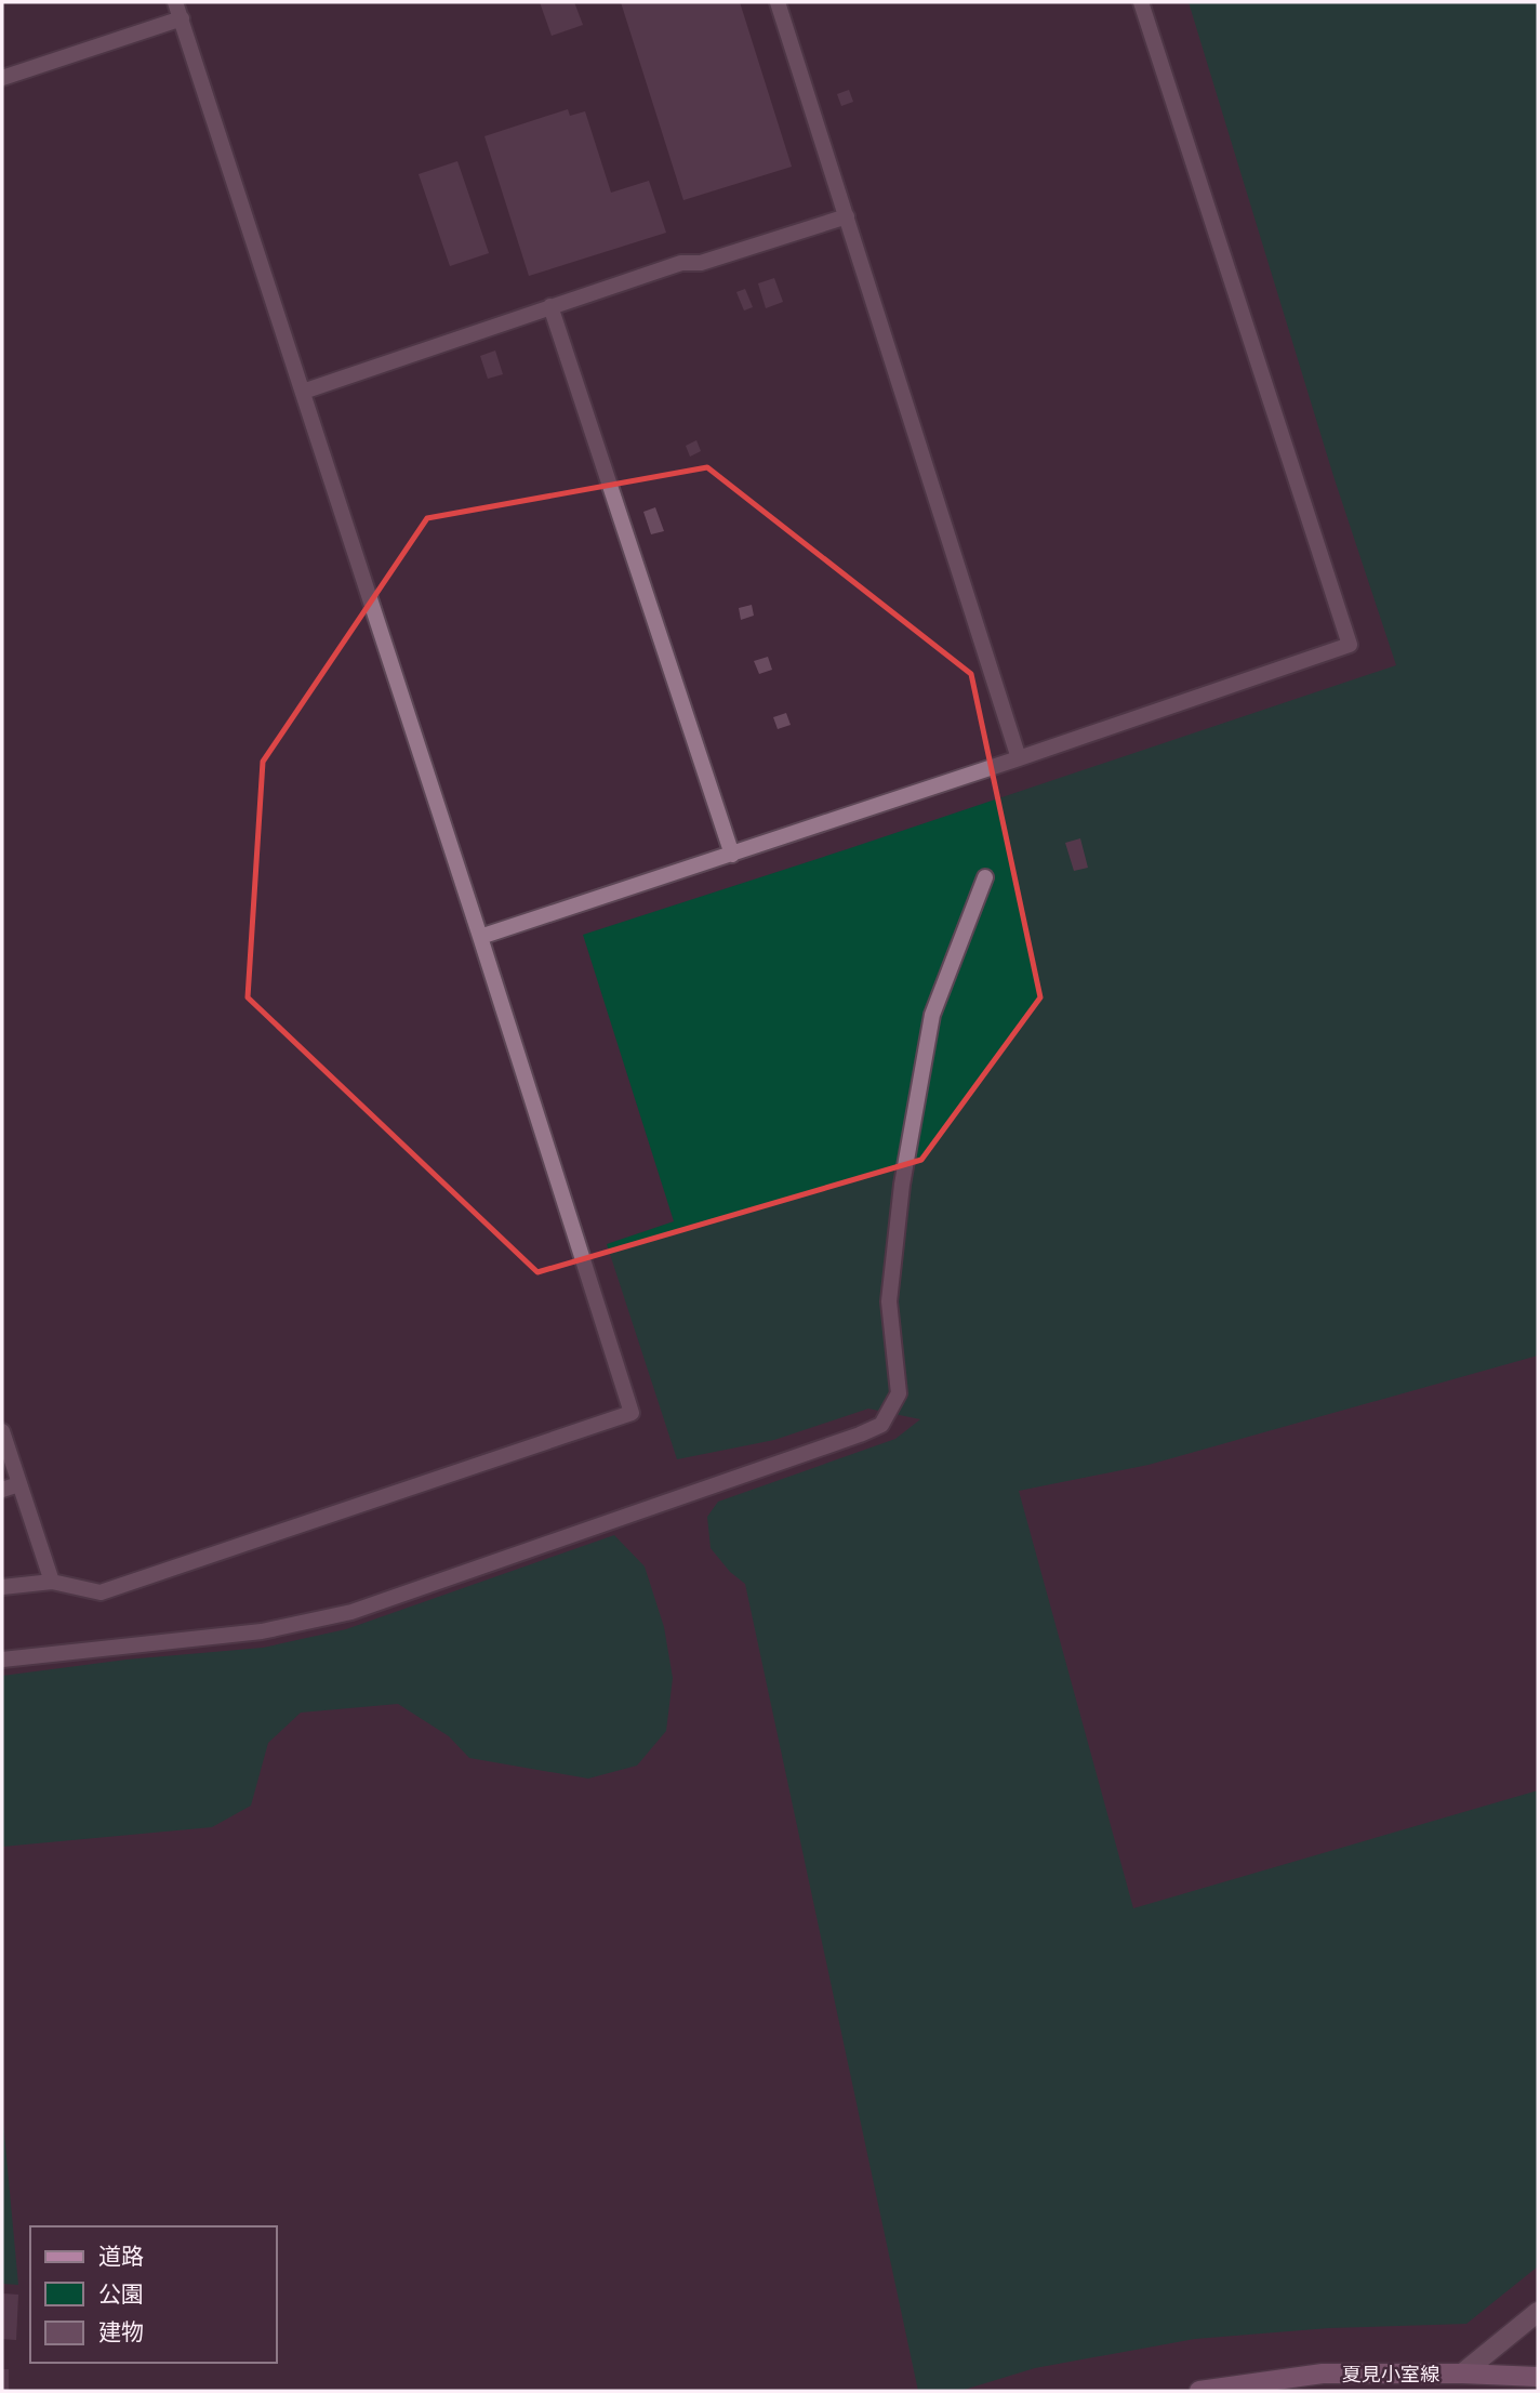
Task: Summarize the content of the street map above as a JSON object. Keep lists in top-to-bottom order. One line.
{"streets":{"main road":["夏見小室線"]},"legend":["道路","公園","建物"]}
